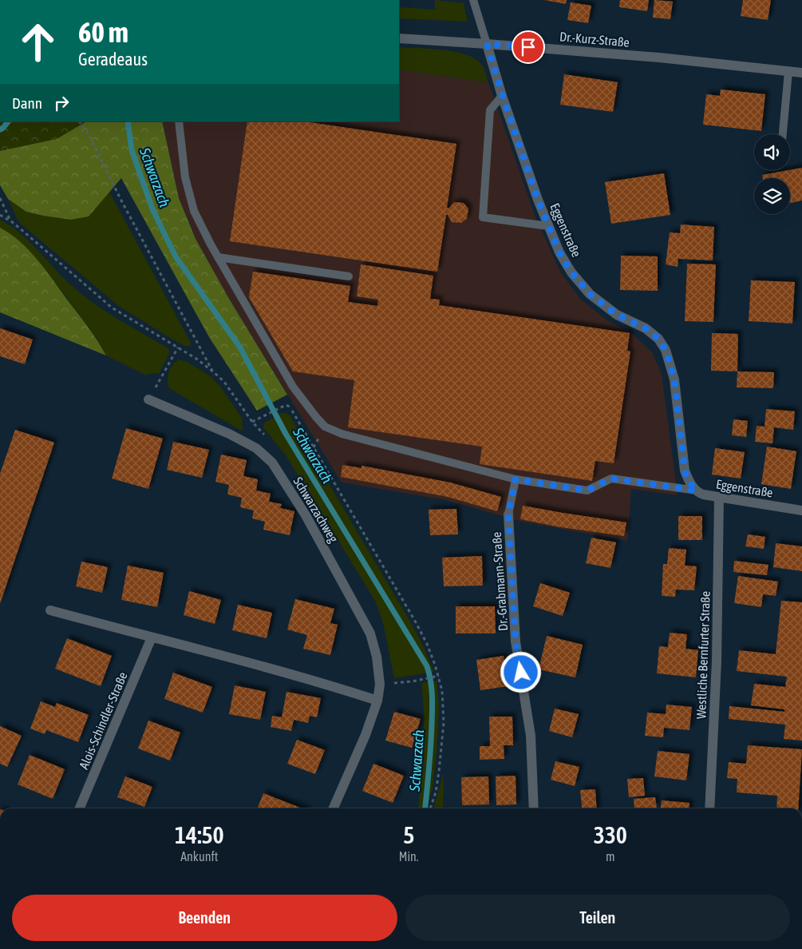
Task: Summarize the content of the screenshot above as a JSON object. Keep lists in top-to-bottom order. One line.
{"streets":{"street":["Dr.-Kurz-Straße","Eggenstraße","Schwarzachweg","Dr.-Grabmann-Straße","Westliche Bernfurter Straße","Alois-Schindler-Straße"]},"crossings":[["Dr.-Kurz-Straße","Eggenstraße"],["Eggenstraße","Westliche Bernfurter Straße"]],"water":["Schwarzach"],"page":{"turn":["60 m","Geradeaus"],"then":"Dann","eta":["14:50","Ankunft","5","Min.","330","m"],"buttons":["Beenden","Teilen"]}}
